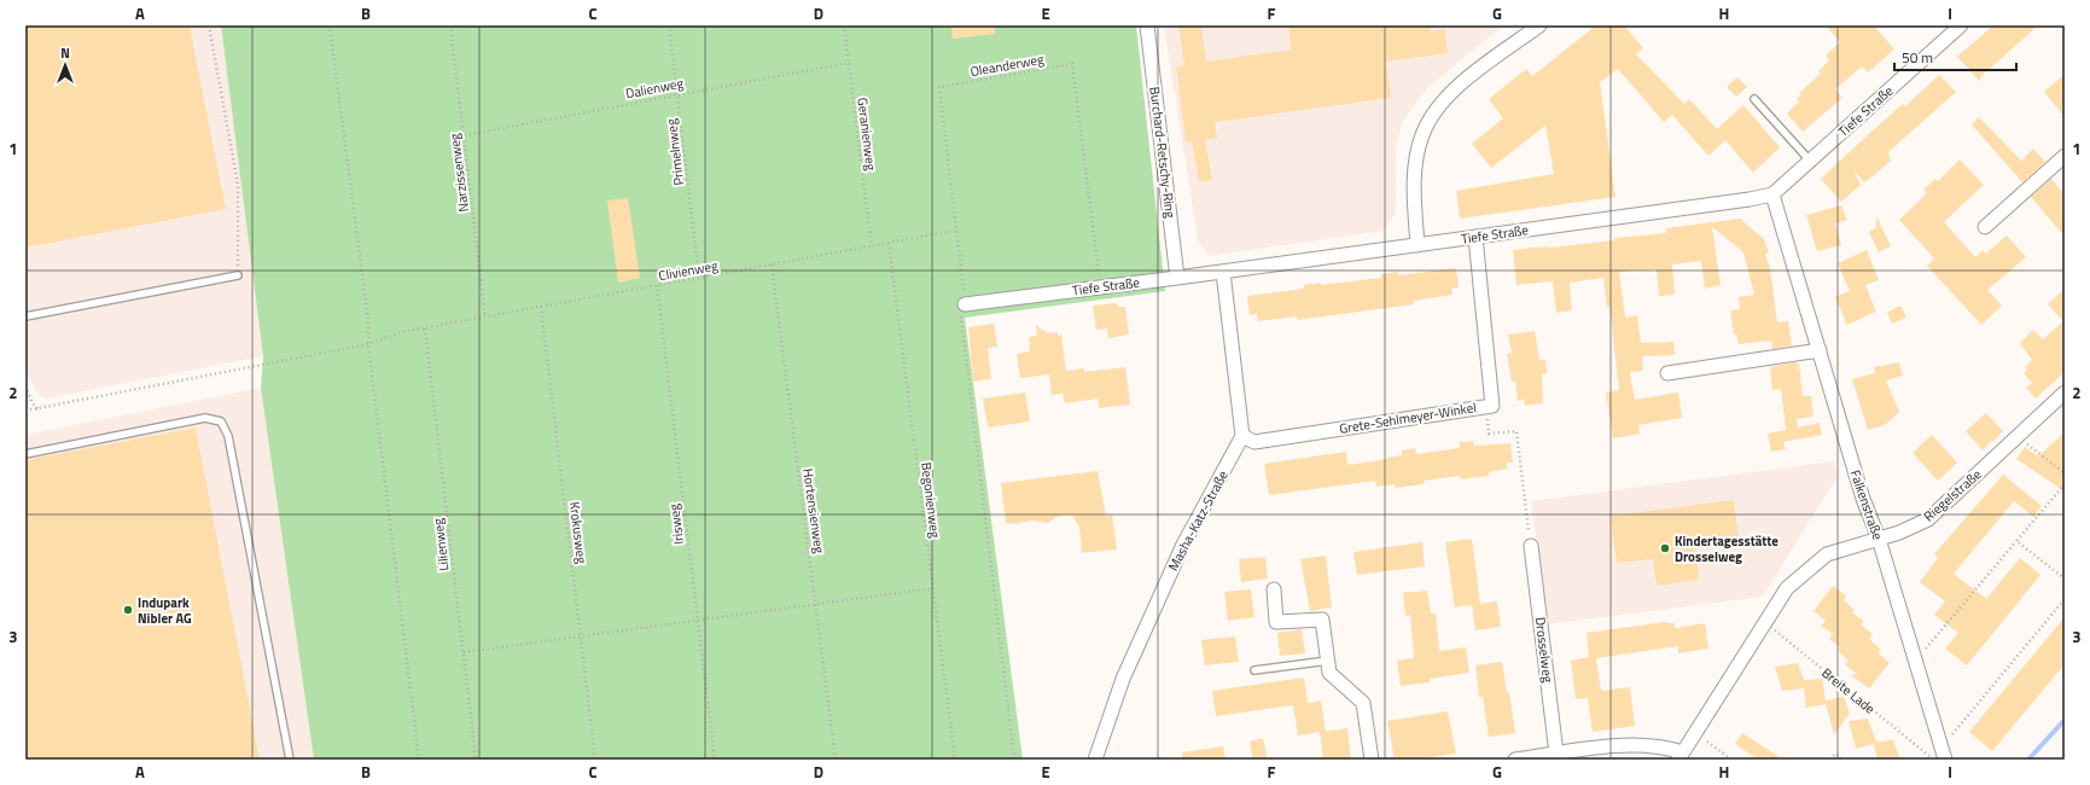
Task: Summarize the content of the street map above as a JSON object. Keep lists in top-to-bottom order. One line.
{"streets":{"street":["Tiefe Straße","Burchard-Retschy-Ring","Grete-Sehlmeyer-Winkel","Riegelstraße","Falkenstraße","Masha-Katz-Straße","Drosselweg"],"path":["Oleanderweg","Dalienweg","Geranienweg","Primelnweg","Narzissenweg","Clivienweg","Begonienweg","Hortensienweg","Irisweg","Krokusweg","Lilienweg","Breite Lade"]},"crossings":[["Oleanderweg","Tiefe Straße"],["Oleanderweg","Clivienweg"],["Dalienweg","Geranienweg"],["Dalienweg","Primelnweg"],["Dalienweg","Narzissenweg"],["Tiefe Straße","Burchard-Retschy-Ring"],["Tiefe Straße","Grete-Sehlmeyer-Winkel"],["Tiefe Straße","Falkenstraße"],["Geranienweg","Clivienweg"],["Primelnweg","Clivienweg"],["Narzissenweg","Clivienweg"],["Clivienweg","Begonienweg"],["Clivienweg","Hortensienweg"],["Clivienweg","Irisweg"],["Clivienweg","Krokusweg"],["Clivienweg","Lilienweg"],["Grete-Sehlmeyer-Winkel","Masha-Katz-Straße"],["Riegelstraße","Falkenstraße"]],"places":["Kindertagesstätte Drosselweg","Indupark Nibler AG"],"scale_bar":"50 m","north":"top","grid":{"columns":["A","B","C","D","E","F","G","H","I"],"rows":["1","2","3"]}}
